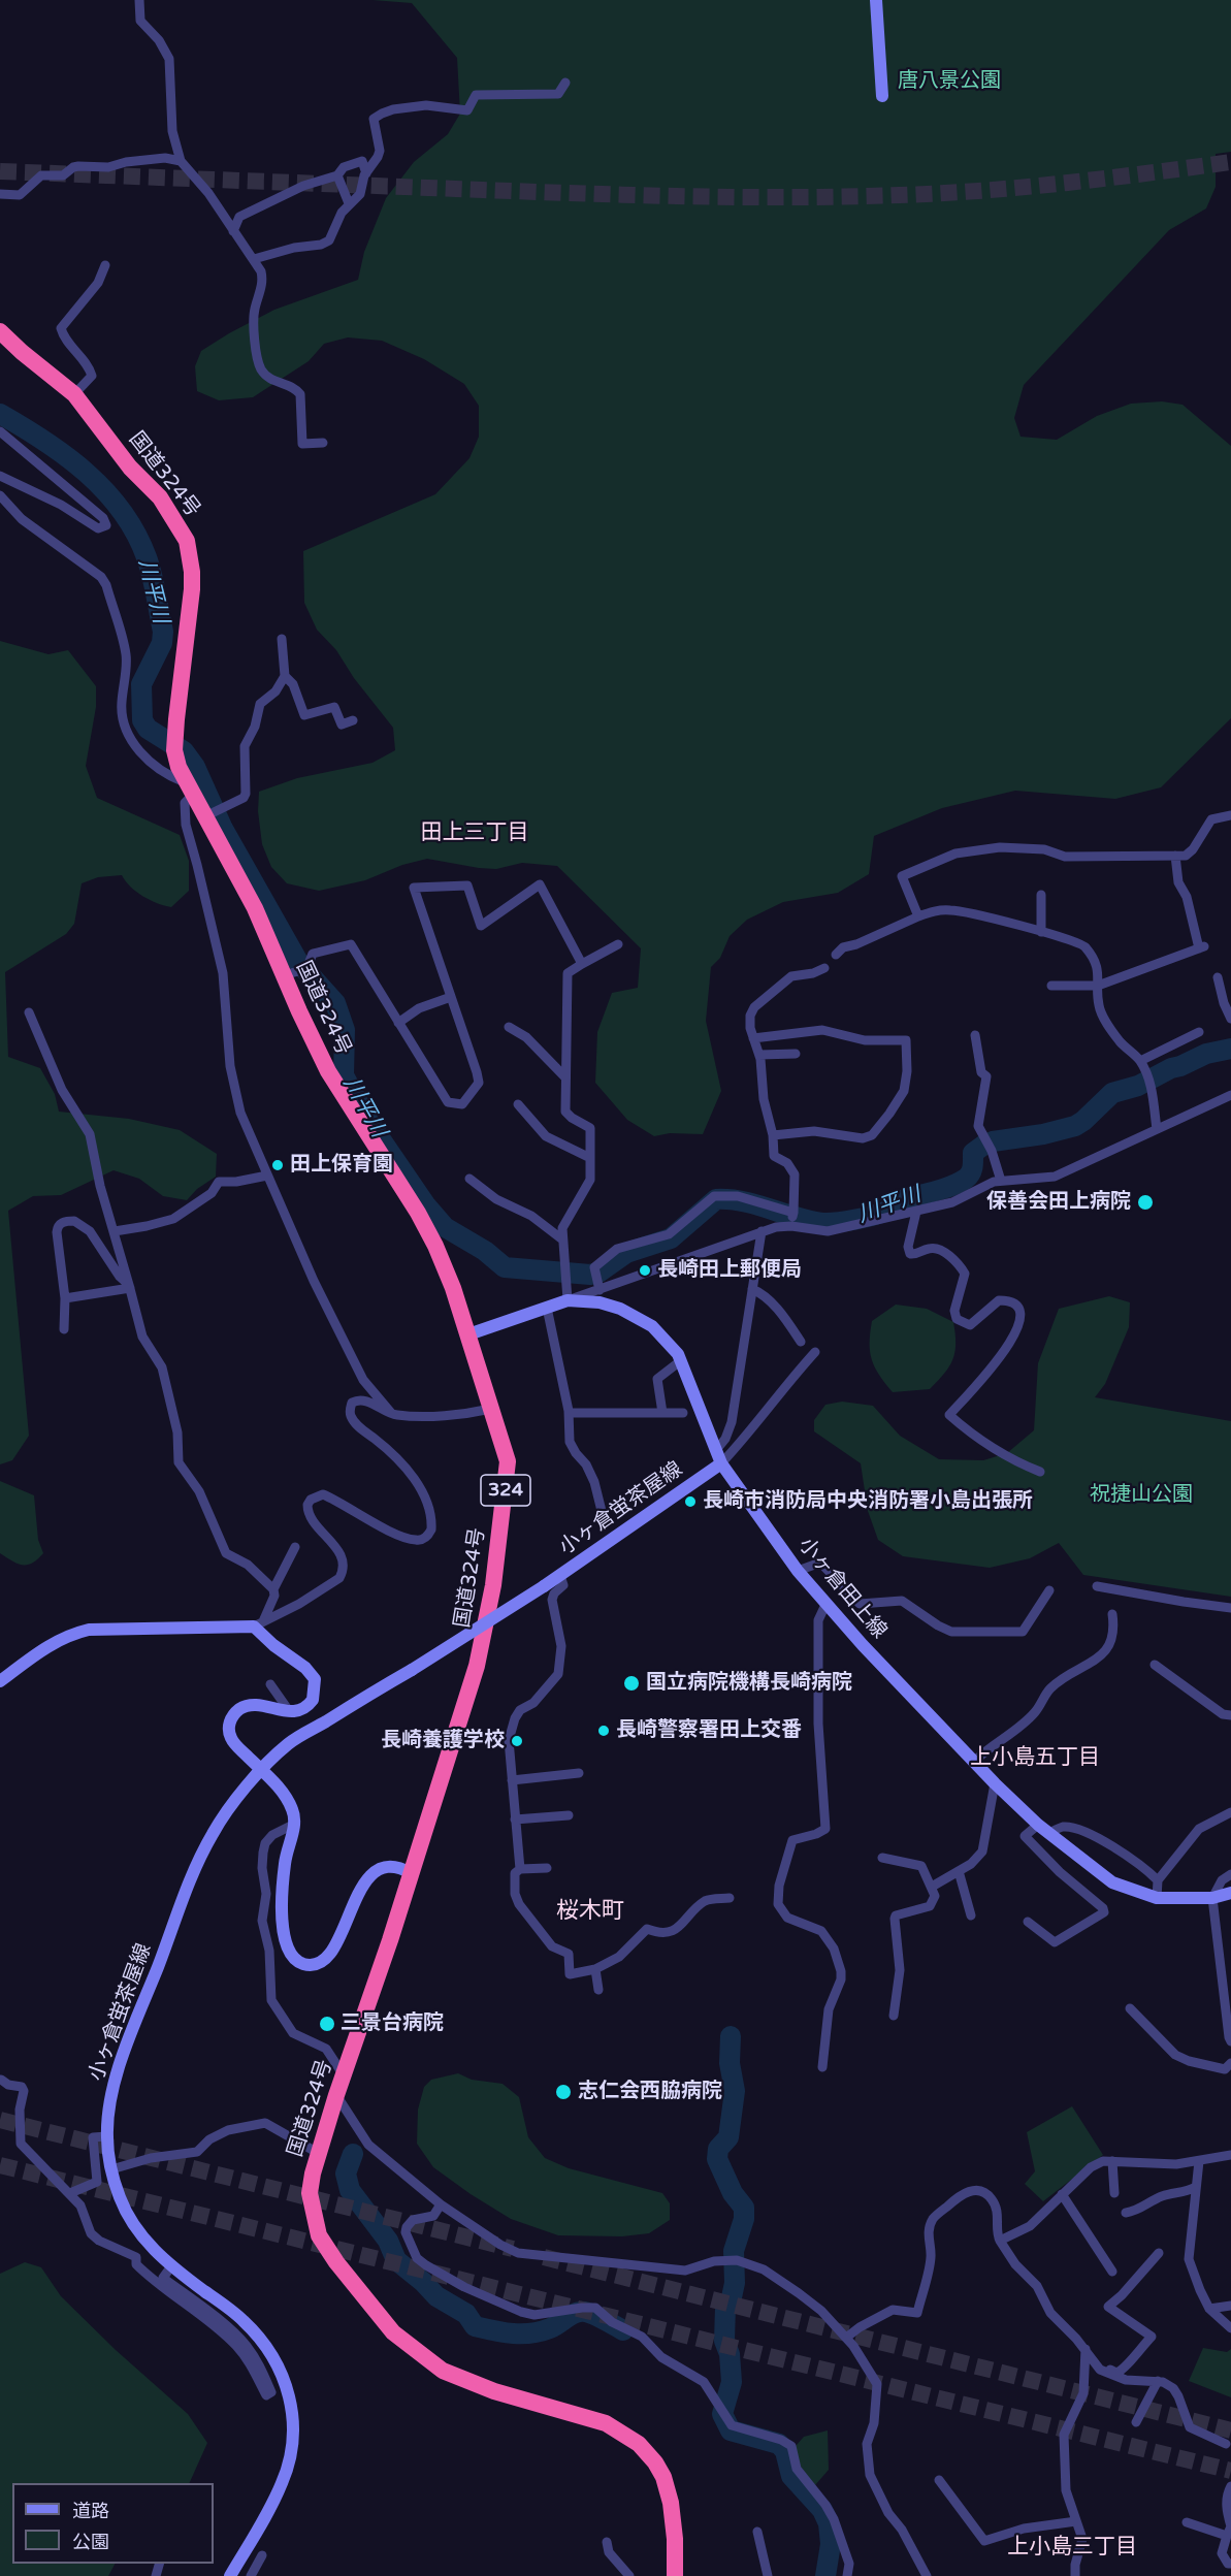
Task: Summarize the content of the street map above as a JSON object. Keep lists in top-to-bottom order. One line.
{"streets":{"highway":["国道324号","324"],"street":["小ヶ倉蛍茶屋線","小ヶ倉田上線"]},"crossings":[["国道324号","小ヶ倉田上線"],["小ヶ倉蛍茶屋線","小ヶ倉田上線"]],"districts":["田上三丁目","上小島五丁目","桜木町","上小島三丁目"],"water":["川平川"],"parks":["唐八景公園","祝捷山公園"],"places":["田上保育園","保善会田上病院","長崎田上郵便局","長崎市消防局中央消防署小島出張所","国立病院機構長崎病院","長崎警察署田上交番","長崎養護学校","三景台病院","志仁会西脇病院"],"legend":["道路","公園"]}
